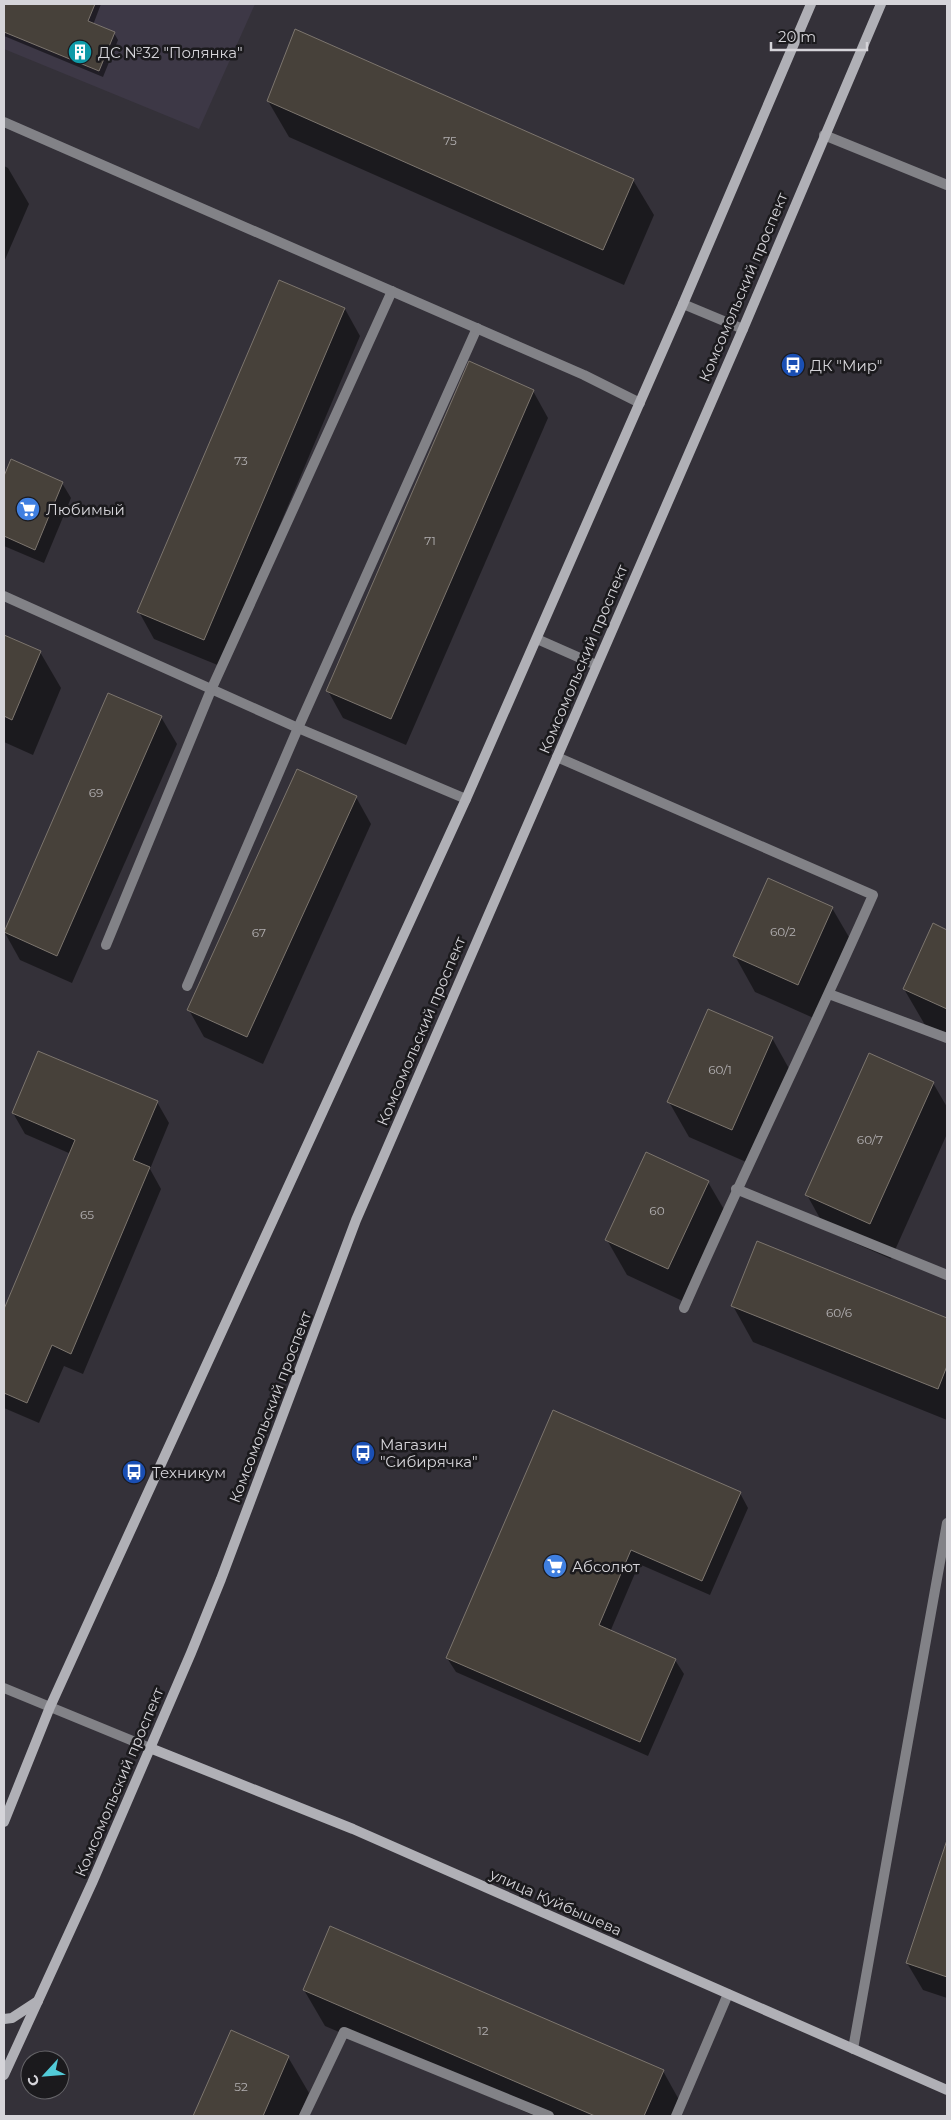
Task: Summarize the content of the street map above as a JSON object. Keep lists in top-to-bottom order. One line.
{"streets":{"main road":["Комсомольский проспект","улица Куйбышева"]},"crossings":[["Комсомольский проспект","улица Куйбышева"]],"places":{"building":["ДС №32 \"Полянка\""],"bus stop":["ДК \"Мир\"","Магазин \"Сибирячка\"","Техникум"],"supermarket":["Любимый","Абсолют"]},"house_numbers":["75","73","71","69","60/2","67","60/1","60/7","60","65","60/6","12","52"],"scale_bar":"20 m","north":"bottom left"}
